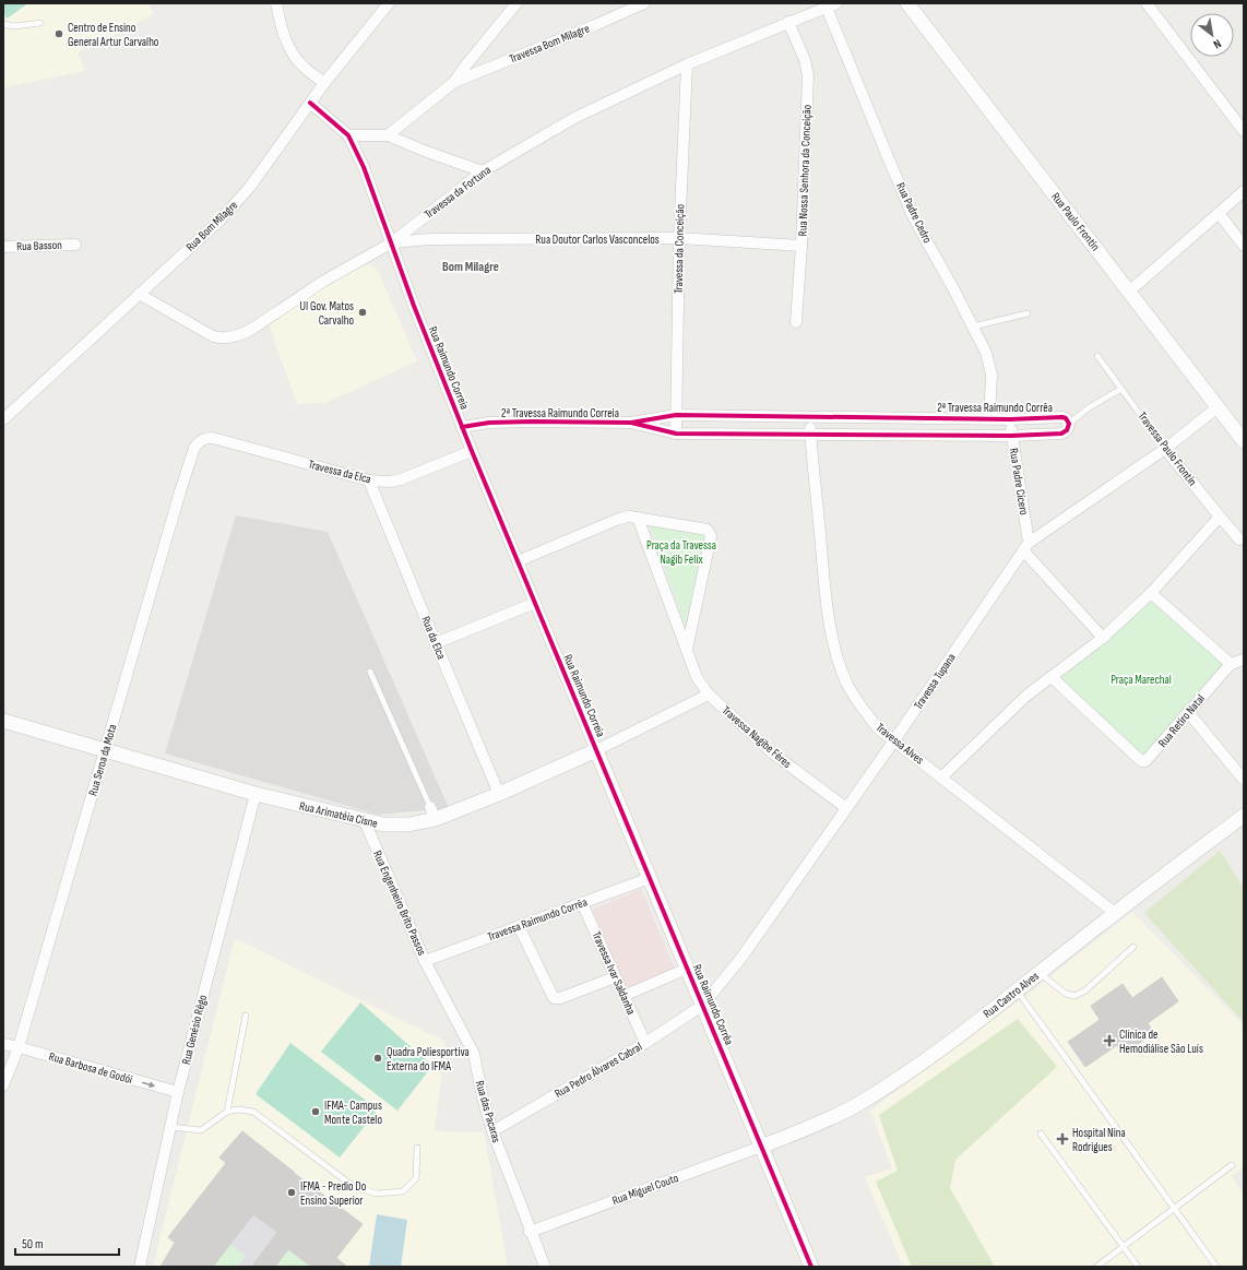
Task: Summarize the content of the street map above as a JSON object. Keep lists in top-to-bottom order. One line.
{"streets":{"street":["Travessa Bom Milagre","Rua Nossa Senhora da Conceição","Travessa da Fortuna","Rua Padre Cedro","Rua Paulo Frontin","Rua Bom Milagre","Rua Doutor Carlos Vasconcelos","Rua Basson","Travessa da Conceição","Rua Raimundo Correia","2ª Travessa Raimundo Corrêa","2ª Travessa Raimundo Correia","Travessa Paulo Frontin","Travessa da Elca","Rua Padre Cícero","Rua da Elca","Travessa Tupana","Rua Retiro Natal","Travessa Nagibe Féres","Travessa Alves","Rua Seroa da Mota","Rua Arimatéia Cisne","Rua Engenheiro Brito Passos","Travessa Raimundo Corrêa","Travessa Ivar Saldanha","Rua Castro Alves","Rua Raimundo Corrêa","Rua Genésio Rêgo","Rua Barbosa de Godói","Rua Pedro Álvares Cabral","Rua das Pacaras","Rua Miguel Couto"]},"crossings":[["Rua Nossa Senhora da Conceição","Travessa da Fortuna"],["Rua Nossa Senhora da Conceição","Rua Doutor Carlos Vasconcelos"],["Travessa da Fortuna","Rua Padre Cedro"],["Travessa da Fortuna","Rua Bom Milagre"],["Travessa da Fortuna","Rua Doutor Carlos Vasconcelos"],["Travessa da Fortuna","Travessa da Conceição"],["Travessa da Fortuna","Rua Raimundo Correia"],["Rua Padre Cedro","2ª Travessa Raimundo Corrêa"],["Rua Paulo Frontin","Travessa Tupana"],["Rua Bom Milagre","Rua Raimundo Correia"],["Rua Doutor Carlos Vasconcelos","Travessa da Conceição"],["Rua Doutor Carlos Vasconcelos","Rua Raimundo Correia"],["Travessa da Conceição","2ª Travessa Raimundo Corrêa"],["Rua Raimundo Correia","2ª Travessa Raimundo Correia"],["Rua Raimundo Correia","Travessa da Elca"],["Rua Raimundo Correia","Rua Arimatéia Cisne"],["Rua Raimundo Correia","Rua Raimundo Corrêa"],["2ª Travessa Raimundo Corrêa","2ª Travessa Raimundo Correia"],["2ª Travessa Raimundo Corrêa","Rua Padre Cícero"],["2ª Travessa Raimundo Corrêa","Travessa Alves"],["Travessa Paulo Frontin","Travessa Tupana"],["Travessa da Elca","Rua da Elca"],["Travessa da Elca","Rua Seroa da Mota"],["Rua Padre Cícero","Travessa Tupana"],["Rua da Elca","Rua Arimatéia Cisne"],["Travessa Tupana","Travessa Nagibe Féres"],["Travessa Tupana","Travessa Alves"],["Travessa Tupana","Rua Raimundo Corrêa"],["Travessa Tupana","Rua Pedro Álvares Cabral"],["Travessa Nagibe Féres","Rua Arimatéia Cisne"],["Travessa Alves","Rua Castro Alves"],["Rua Seroa da Mota","Rua Arimatéia Cisne"],["Rua Seroa da Mota","Rua Barbosa de Godói"],["Rua Arimatéia Cisne","Rua Engenheiro Brito Passos"],["Rua Arimatéia Cisne","Rua Raimundo Corrêa"],["Rua Arimatéia Cisne","Rua Genésio Rêgo"],["Rua Engenheiro Brito Passos","Travessa Raimundo Corrêa"],["Rua Engenheiro Brito Passos","Rua das Pacaras"],["Travessa Raimundo Corrêa","Travessa Ivar Saldanha"],["Travessa Raimundo Corrêa","Rua Raimundo Corrêa"],["Travessa Raimundo Corrêa","Rua das Pacaras"],["Travessa Ivar Saldanha","Rua Pedro Álvares Cabral"],["Rua Castro Alves","Rua Raimundo Corrêa"],["Rua Castro Alves","Rua Miguel Couto"],["Rua Raimundo Corrêa","Rua Pedro Álvares Cabral"],["Rua Raimundo Corrêa","Rua Miguel Couto"],["Rua Genésio Rêgo","Rua Barbosa de Godói"],["Rua Pedro Álvares Cabral","Rua das Pacaras"],["Rua das Pacaras","Rua Miguel Couto"]],"one_way":["Rua Barbosa de Godói"],"districts":["Bom Milagre"],"parks":["Praça da Travessa Nagib Felix","Praça Marechal"],"places":{"other":["Centro de Ensino General Artur Carvalho","UI Gov. Matos Carvalho","Quadra Poliesportiva Externa do IFMA","IFMA- Campus Monte Castelo","IFMA - Predio Do Ensino Superior"],"health":["Clínica de Hemodiálise São Luís","Hospital Nina Rodrigues"]},"scale_bar":"50 m","north":"bottom right"}
